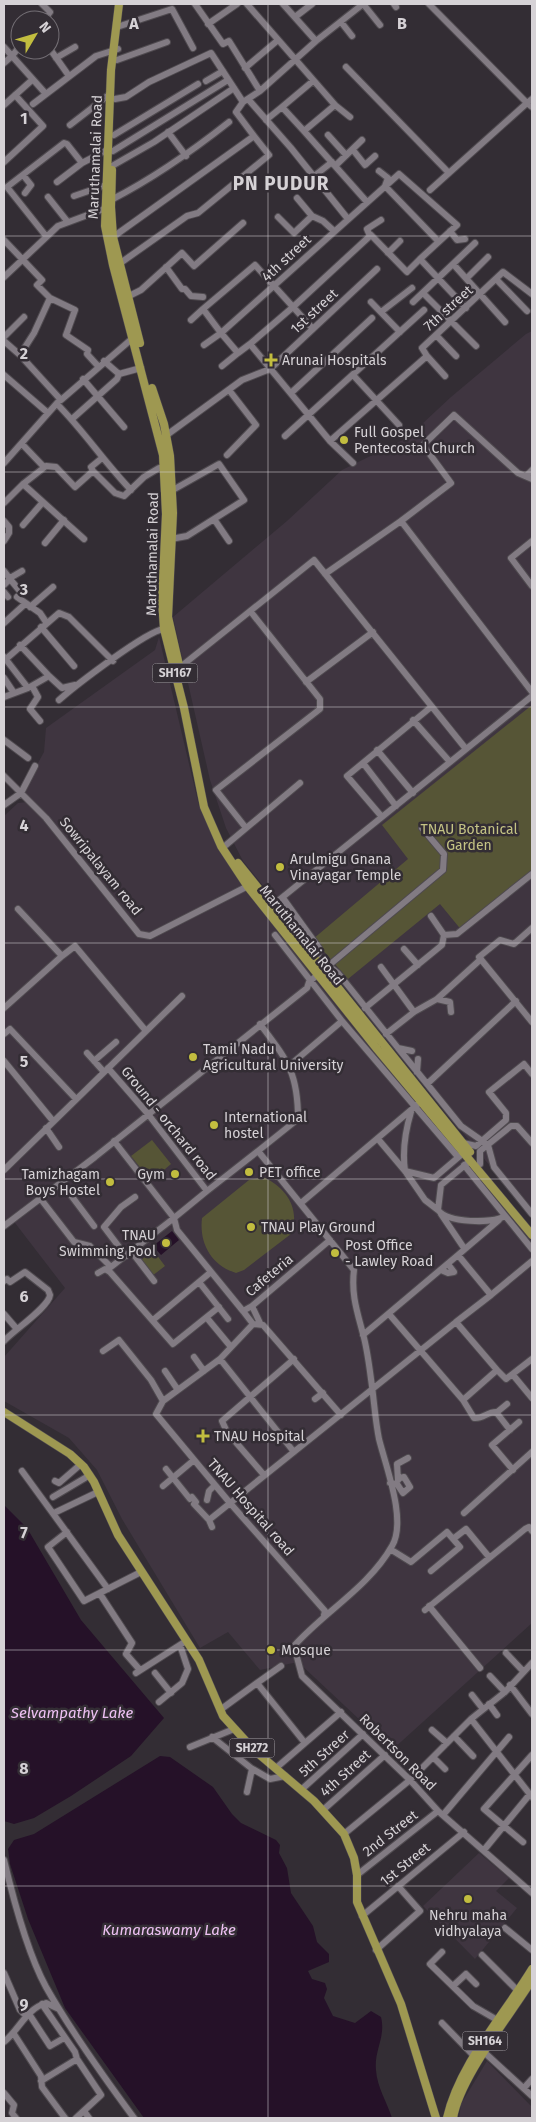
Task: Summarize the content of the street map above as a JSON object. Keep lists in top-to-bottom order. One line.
{"streets":{"main road":["Maruthamalai Road","SH167","SH272","SH164"],"street":["4th street","7th street","1st street","Sowripalayam road","Ground - orchard road","Cafeteria","TNAU Hospital road","Robertson Road","5th Streer","4th Street","2nd Street","1st Street"]},"crossings":[["Maruthamalai Road","1st street"],["Maruthamalai Road","Sowripalayam road"],["TNAU Hospital road","Robertson Road"],["SH272","5th Streer"],["SH272","4th Street"],["SH272","2nd Street"],["SH272","1st Street"],["Robertson Road","5th Streer"],["Robertson Road","4th Street"],["Robertson Road","2nd Street"],["Robertson Road","1st Street"]],"districts":["PN PUDUR"],"water":["Selvampathy Lake","Kumaraswamy Lake"],"parks":["TNAU Botanical Garden"],"places":{"health":["Arunai Hospitals","TNAU Hospital"],"other":["Full Gospel Pentecostal Church","Arulmigu Gnana Vinayagar Temple","Tamil Nadu Agricultural University","International hostel","PET office","Gym","Tamizhagam Boys Hostel","TNAU Play Ground","TNAU Swimming Pool","Post Office - Lawley Road","Mosque","Nehru maha vidhyalaya"]},"north":"top right","grid":{"columns":["A","B"],"rows":["1","2","3","4","5","6","7","8","9"]}}
